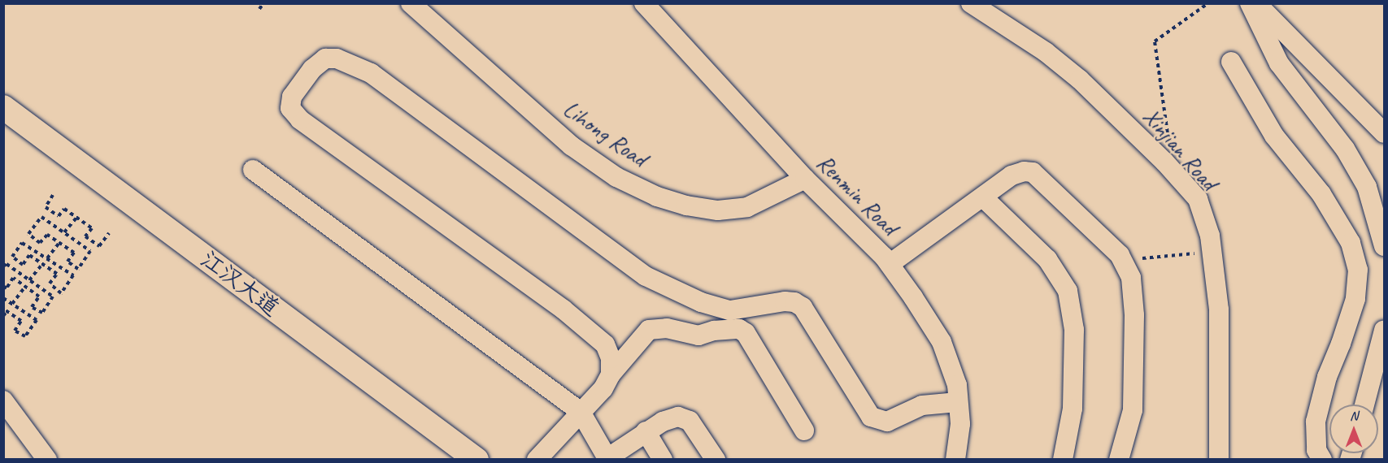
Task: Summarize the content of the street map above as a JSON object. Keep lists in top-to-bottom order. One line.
{"streets":{"main road":["江汉大道"],"street":["Lihong Road","Xinjian Road","Renmin Road"]},"crossings":[["Lihong Road","Renmin Road"]],"north":"top"}
